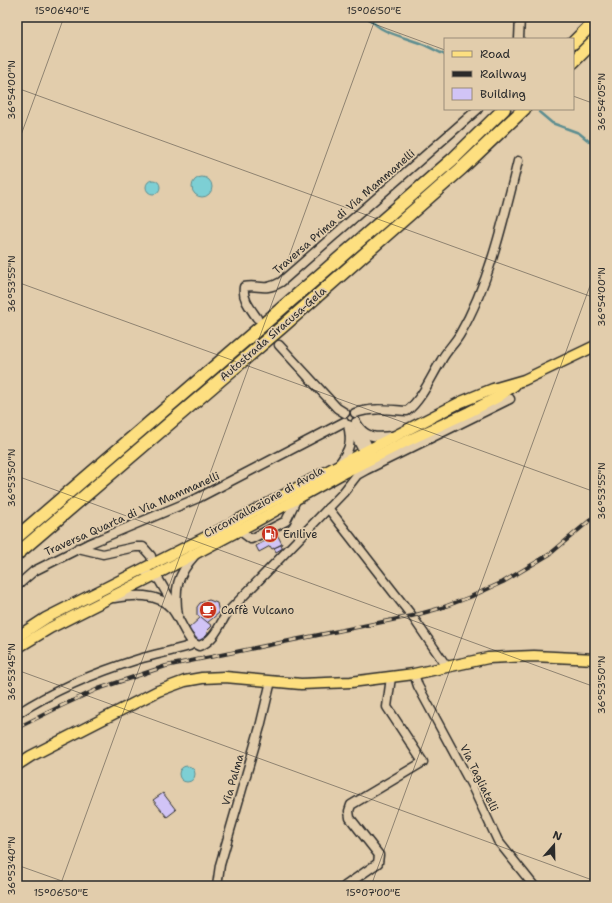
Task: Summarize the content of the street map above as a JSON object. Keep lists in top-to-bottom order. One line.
{"streets":{"highway":["Autostrada Siracusa-Gela"],"main road":["Circonvallazione di Avola"],"street":["Traversa Prima di Via Mammanelli","Traversa Quarta di Via Mammanelli","Via Tagliatelli","Via Palma"]},"places":{"fuel station":["Enilive"],"cafe":["Caffè Vulcano"]},"legend":["Road","Railway","Building"],"north":"top","coordinates":["15°06'40\"E","15°06'50\"E","36°54'00\"N","36°54'05\"N","36°53'55\"N","36°53'50\"N","36°53'45\"N","36°53'40\"N","15°07'00\"E"]}
